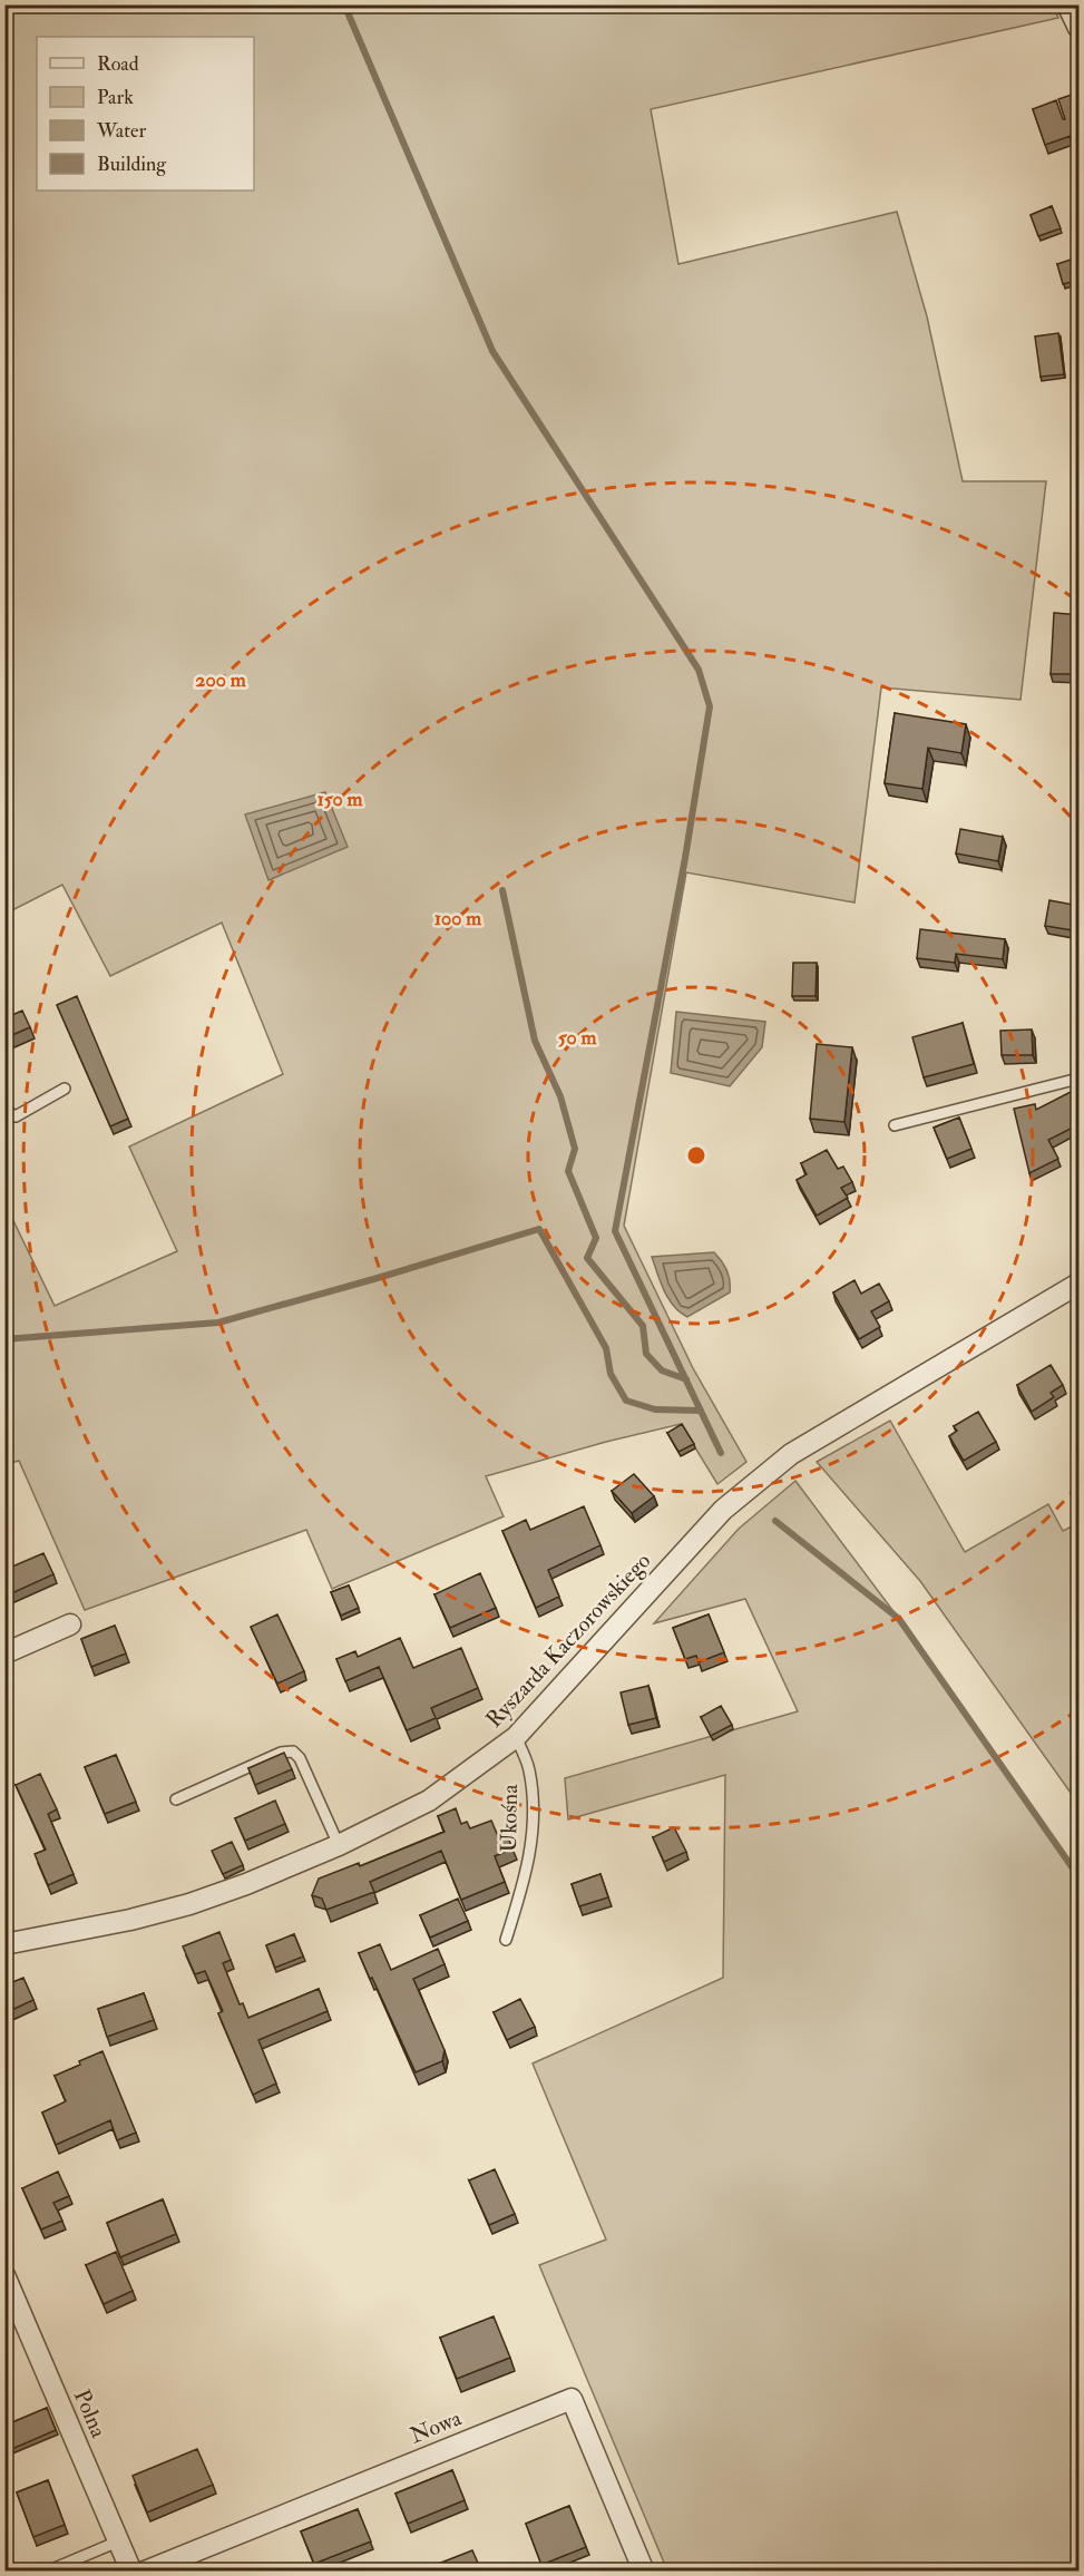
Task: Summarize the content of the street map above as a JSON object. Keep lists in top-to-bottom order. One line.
{"streets":{"street":["Ryszarda Kaczorowskiego","Polna","Nowa"],"lane":["Ukośna"]},"crossings":[["Ryszarda Kaczorowskiego","Ukośna"]],"legend":["Road","Park","Water","Building"],"rings":["200 m","150 m","100 m","50 m"]}
